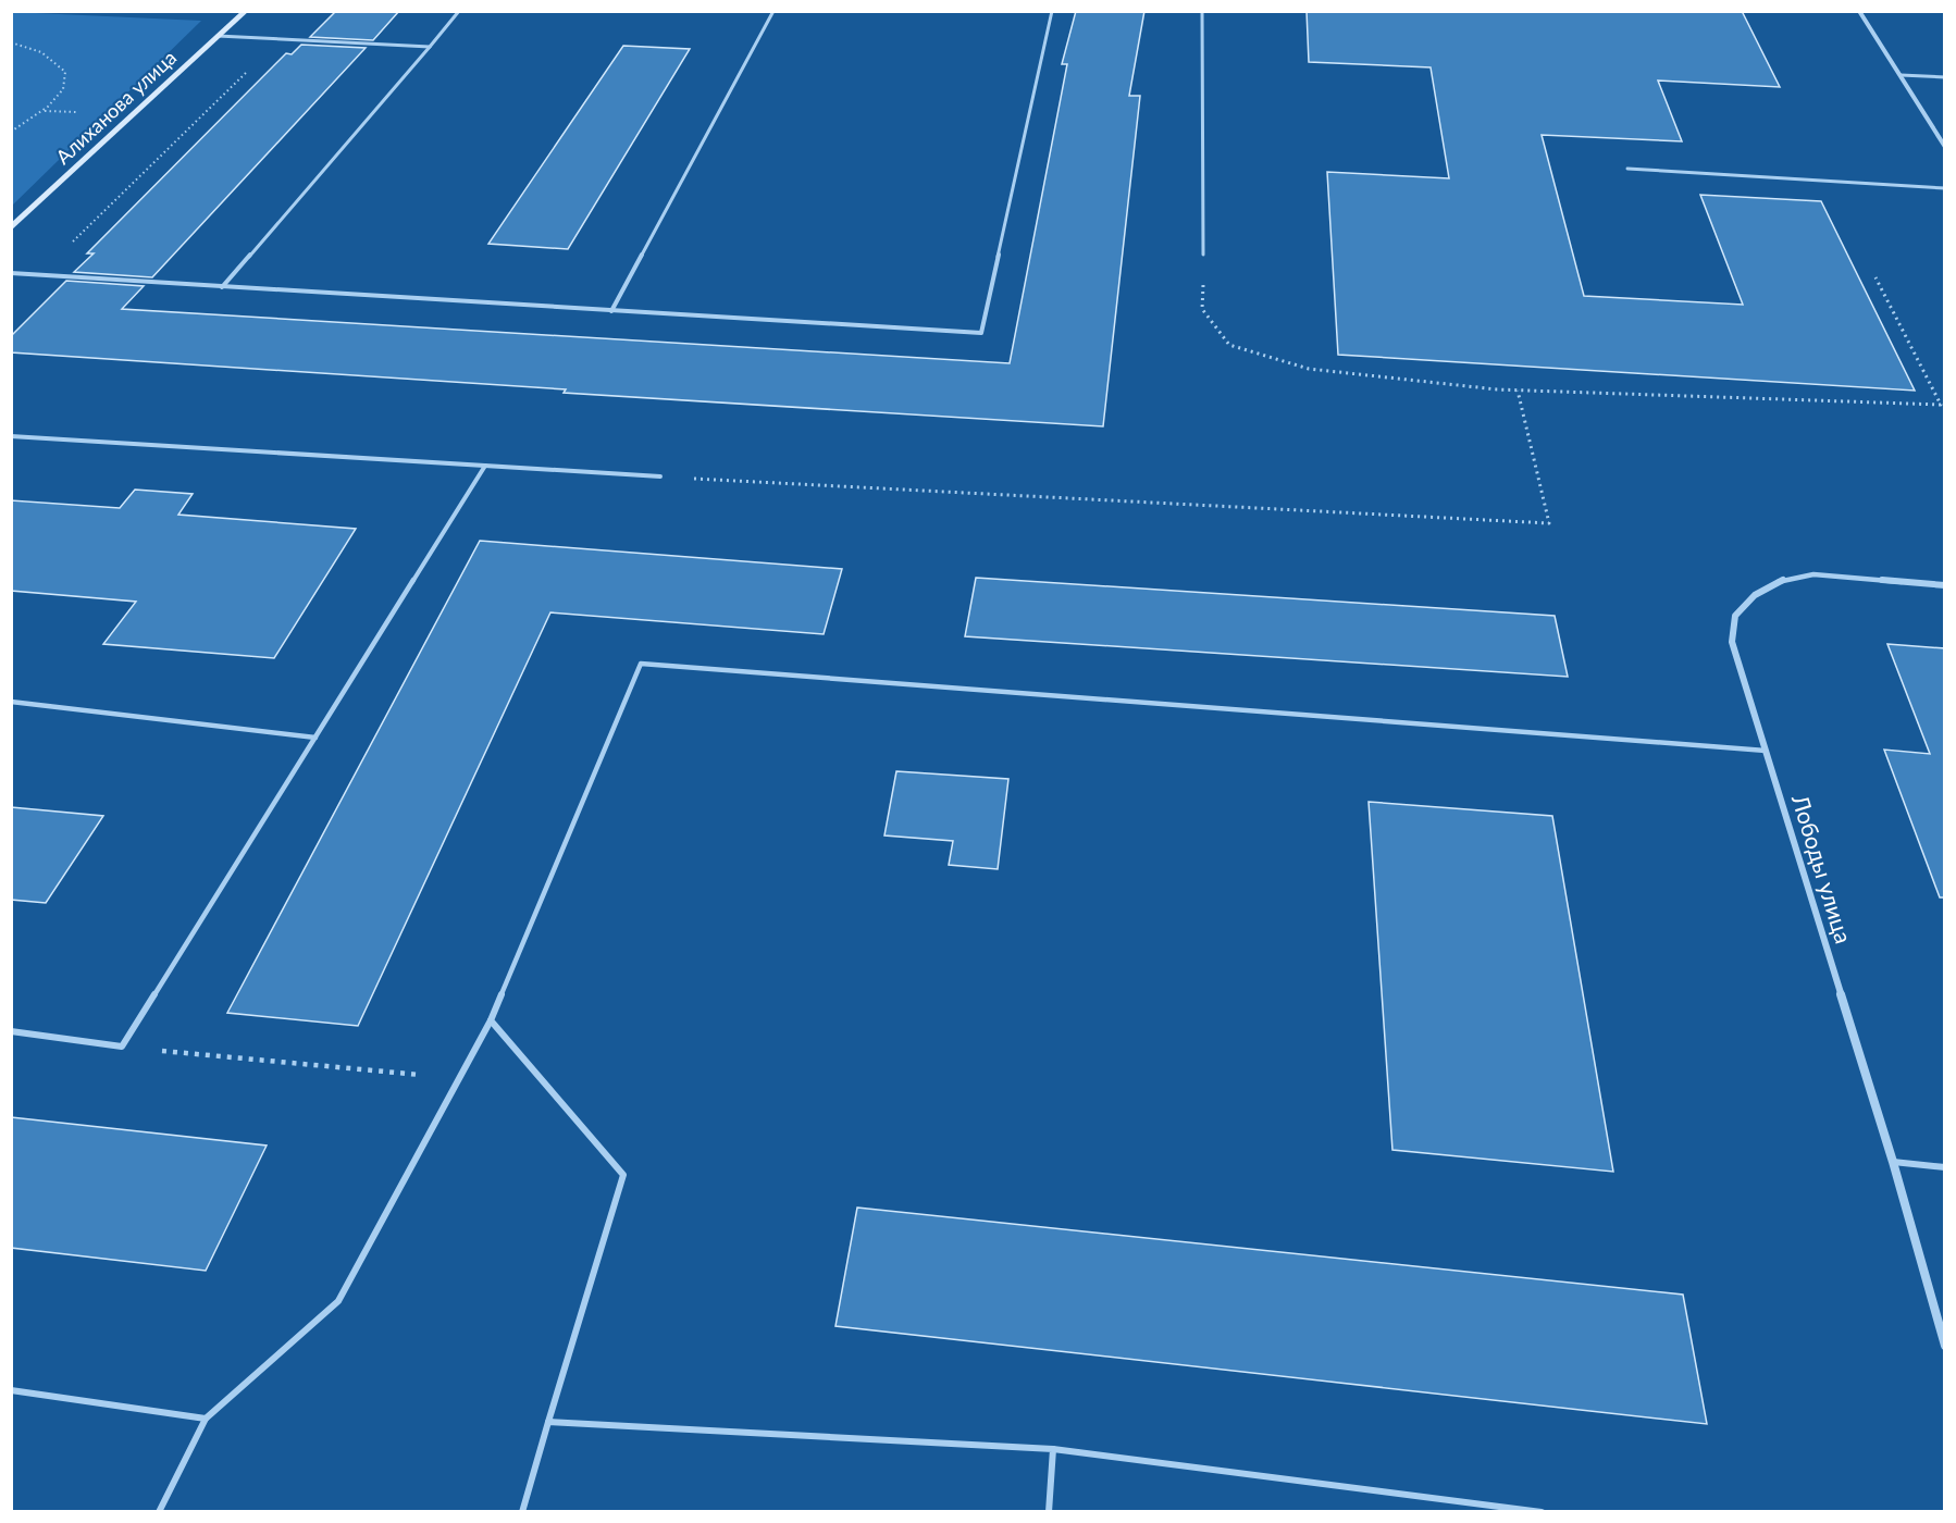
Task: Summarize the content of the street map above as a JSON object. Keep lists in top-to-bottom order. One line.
{"streets":{"street":["Алиханова улица","Лободы улица"]}}
